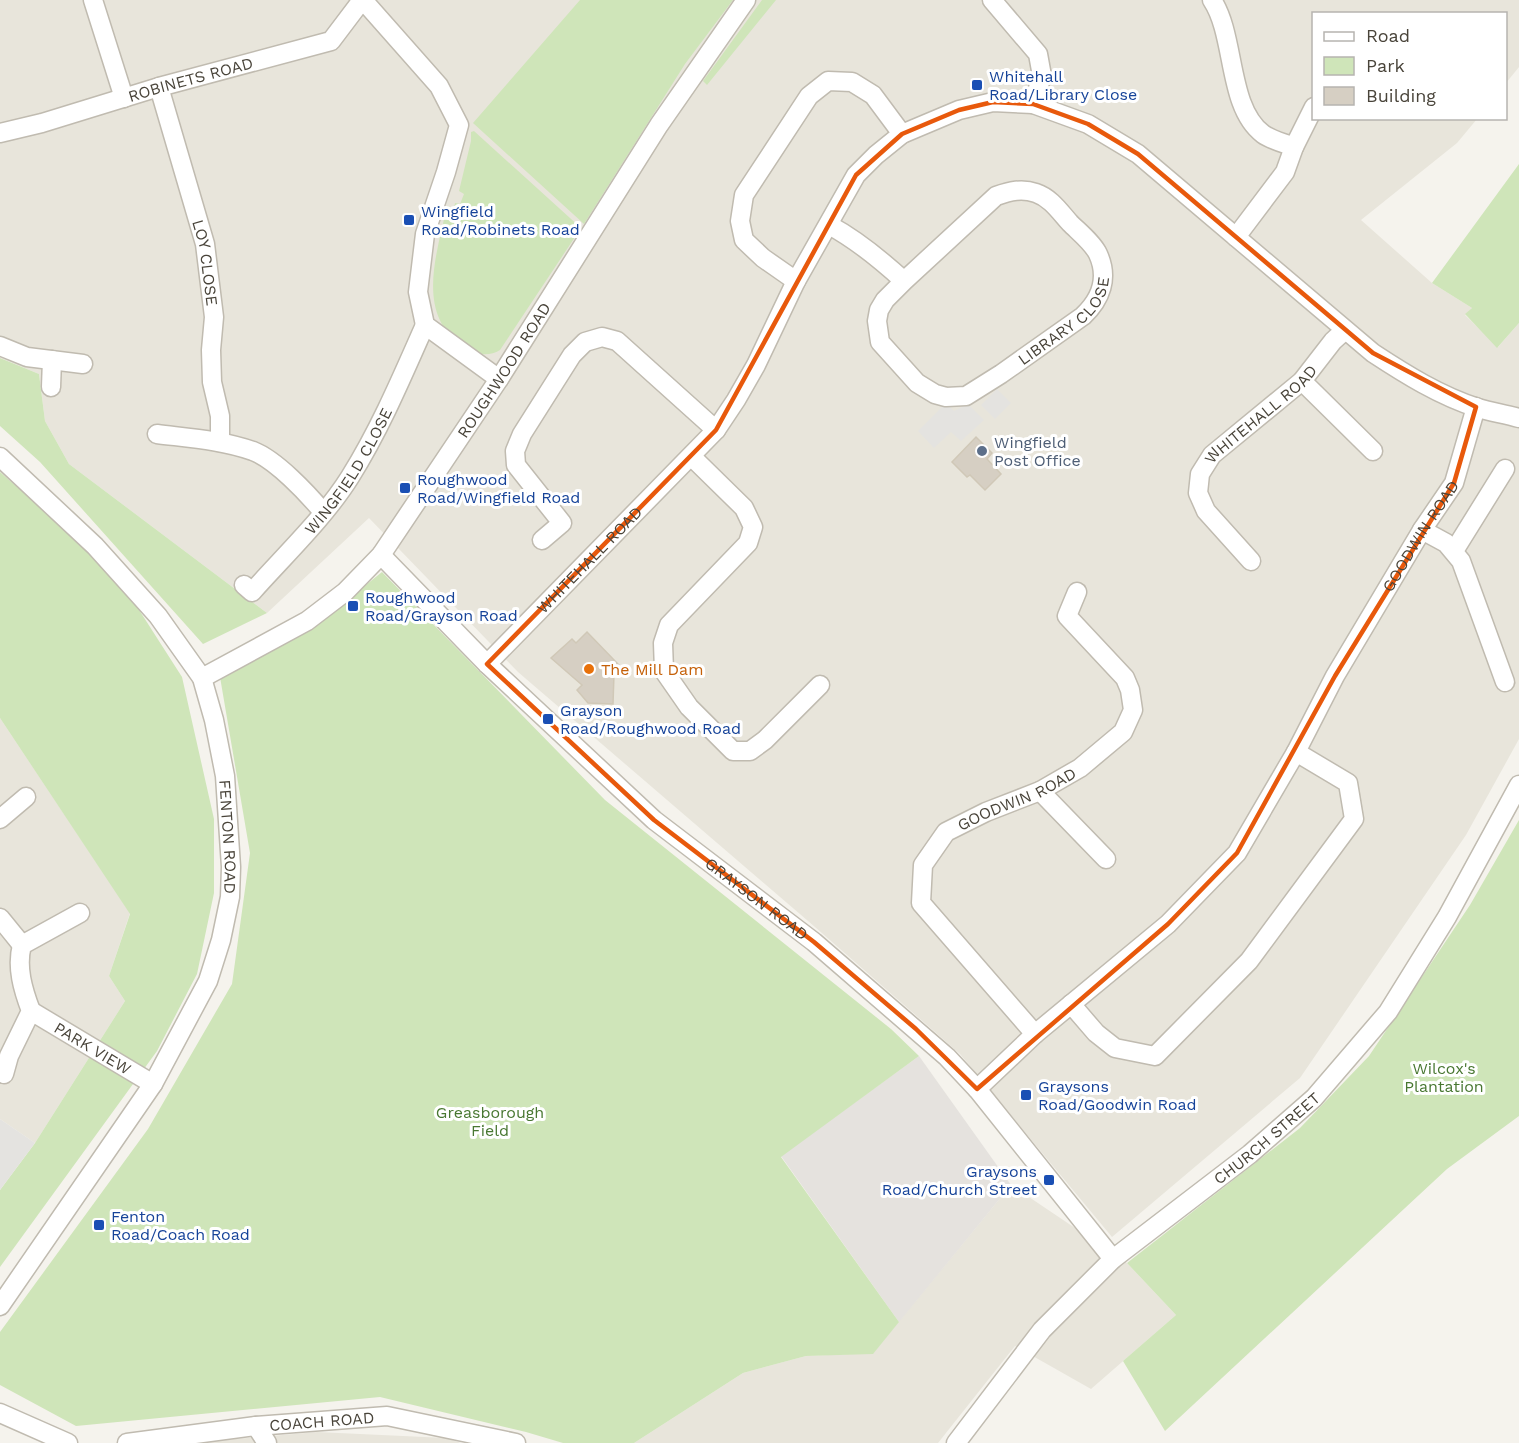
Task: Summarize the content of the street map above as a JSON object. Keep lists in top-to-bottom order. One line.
{"streets":{"street":["ROBINETS ROAD","LOY CLOSE","LIBRARY CLOSE","ROUGHWOOD ROAD","WHITEHALL ROAD","WINGFIELD CLOSE","GOODWIN ROAD","FENTON ROAD","GRAYSON ROAD","PARK VIEW","CHURCH STREET","COACH ROAD"]},"crossings":[["ROBINETS ROAD","LOY CLOSE"],["ROUGHWOOD ROAD","FENTON ROAD"],["ROUGHWOOD ROAD","GRAYSON ROAD"],["WHITEHALL ROAD","GOODWIN ROAD"],["WHITEHALL ROAD","GRAYSON ROAD"],["GOODWIN ROAD","GRAYSON ROAD"],["FENTON ROAD","PARK VIEW"],["GRAYSON ROAD","CHURCH STREET"]],"parks":["Wilcox's Plantation","Greasborough Field"],"places":{"transit":["Whitehall Road/Library Close","Wingfield Road/Robinets Road","Roughwood Road/Wingfield Road","Roughwood Road/Grayson Road","Grayson Road/Roughwood Road","Graysons Road/Goodwin Road","Graysons Road/Church Street","Fenton Road/Coach Road"],"other":["Wingfield Post Office","The Mill Dam"]},"legend":["Road","Park","Building"]}
